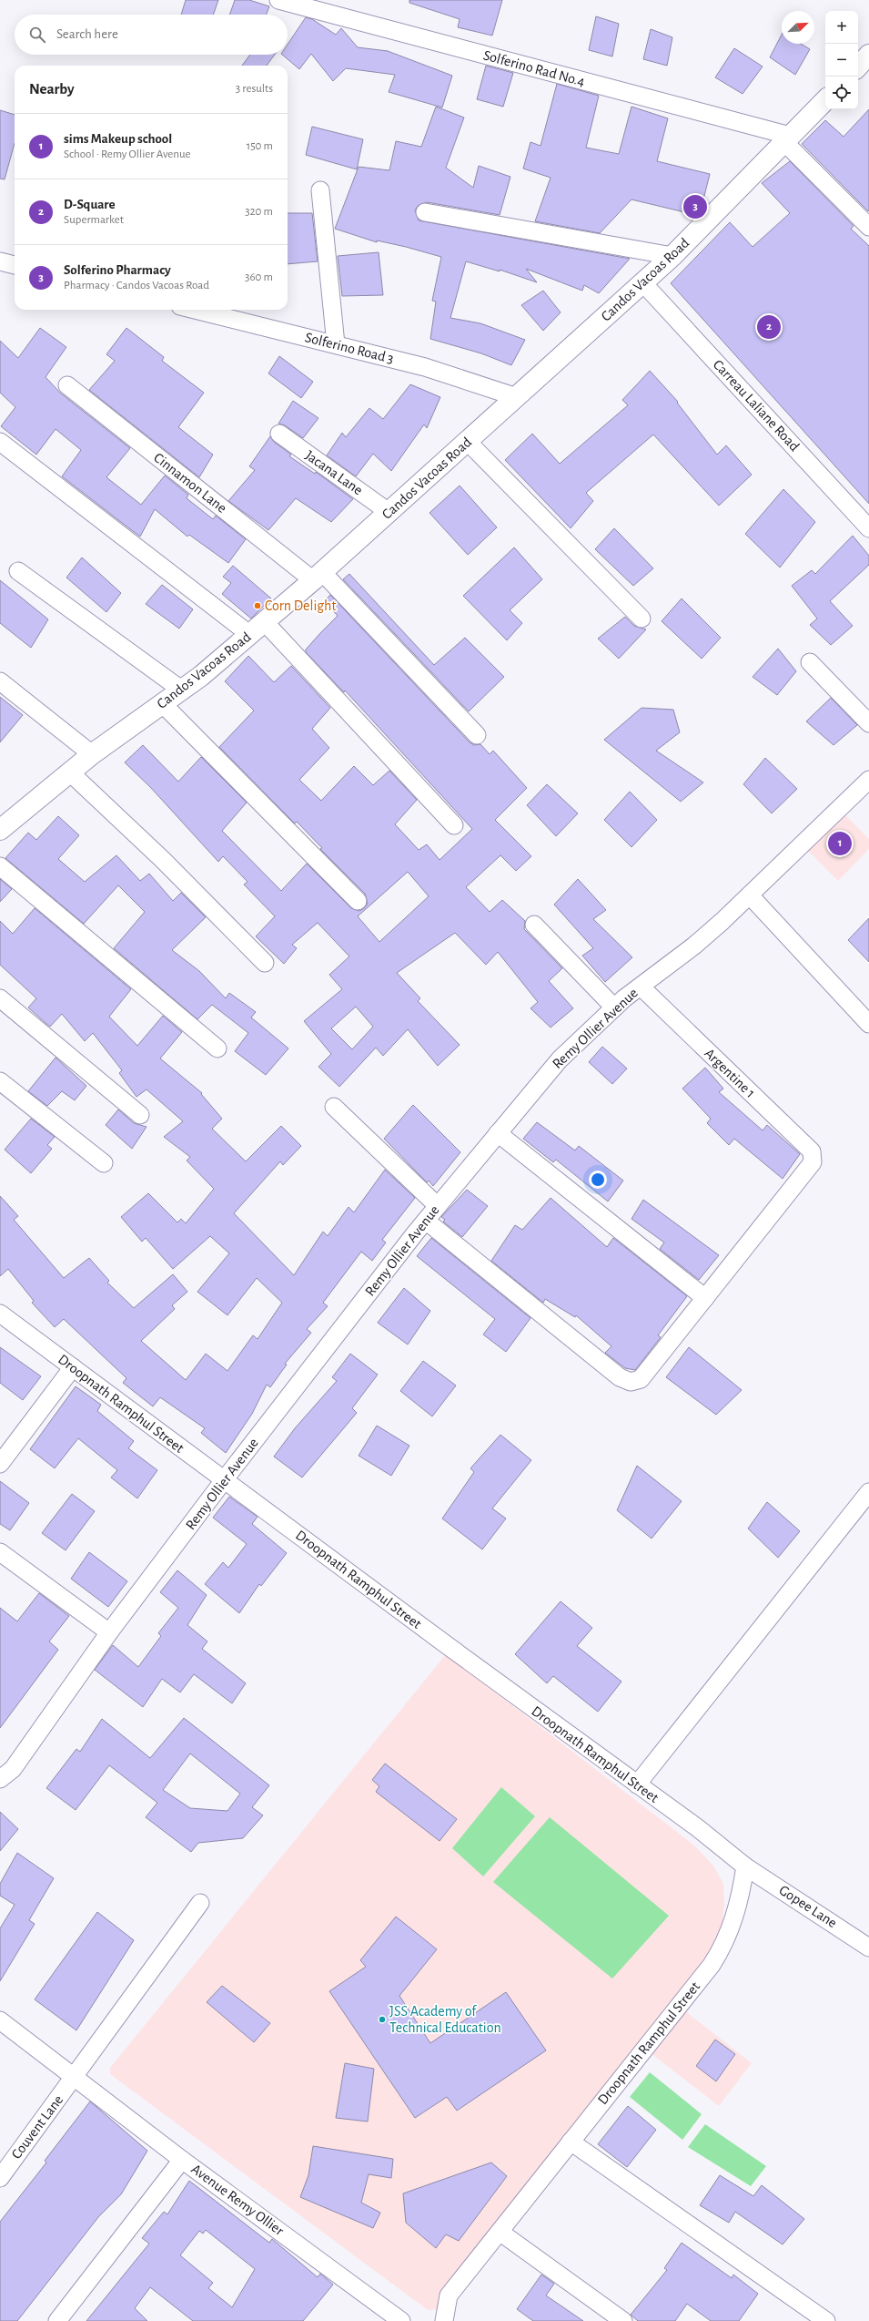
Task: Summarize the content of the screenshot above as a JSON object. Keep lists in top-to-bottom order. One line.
{"streets":{"main road":["Candos Vacoas Road"],"street":["Solferino Rad No.4","Solferino Road 3","Carreau Laliane Road","Jacana Lane","Cinnamon Lane","Remy Ollier Avenue","Argentine 1","Droopnath Ramphul Street","Gopee Lane","Couvent Lane","Avenue Remy Ollier"]},"crossings":[["Solferino Rad No.4","Candos Vacoas Road"],["Candos Vacoas Road","Solferino Road 3"],["Candos Vacoas Road","Carreau Laliane Road"],["Candos Vacoas Road","Jacana Lane"],["Candos Vacoas Road","Cinnamon Lane"],["Remy Ollier Avenue","Argentine 1"],["Remy Ollier Avenue","Droopnath Ramphul Street"],["Droopnath Ramphul Street","Gopee Lane"],["Couvent Lane","Avenue Remy Ollier"]],"places":["Corn Delight","JSS Academy of Technical Education"],"north":"top right","page":{"map_buttons":["+","−"],"search":"Search here","heading":["Nearby","3 results"],"list":[{"mark":"1","name":"sims Makeup school","note":"School · Remy Ollier Avenue","value":"150 m"},{"mark":"2","name":"D-Square","note":"Supermarket","value":"320 m"},{"mark":"3","name":"Solferino Pharmacy","note":"Pharmacy · Candos Vacoas Road","value":"360 m"}],"pins":["3","2","1"]}}
